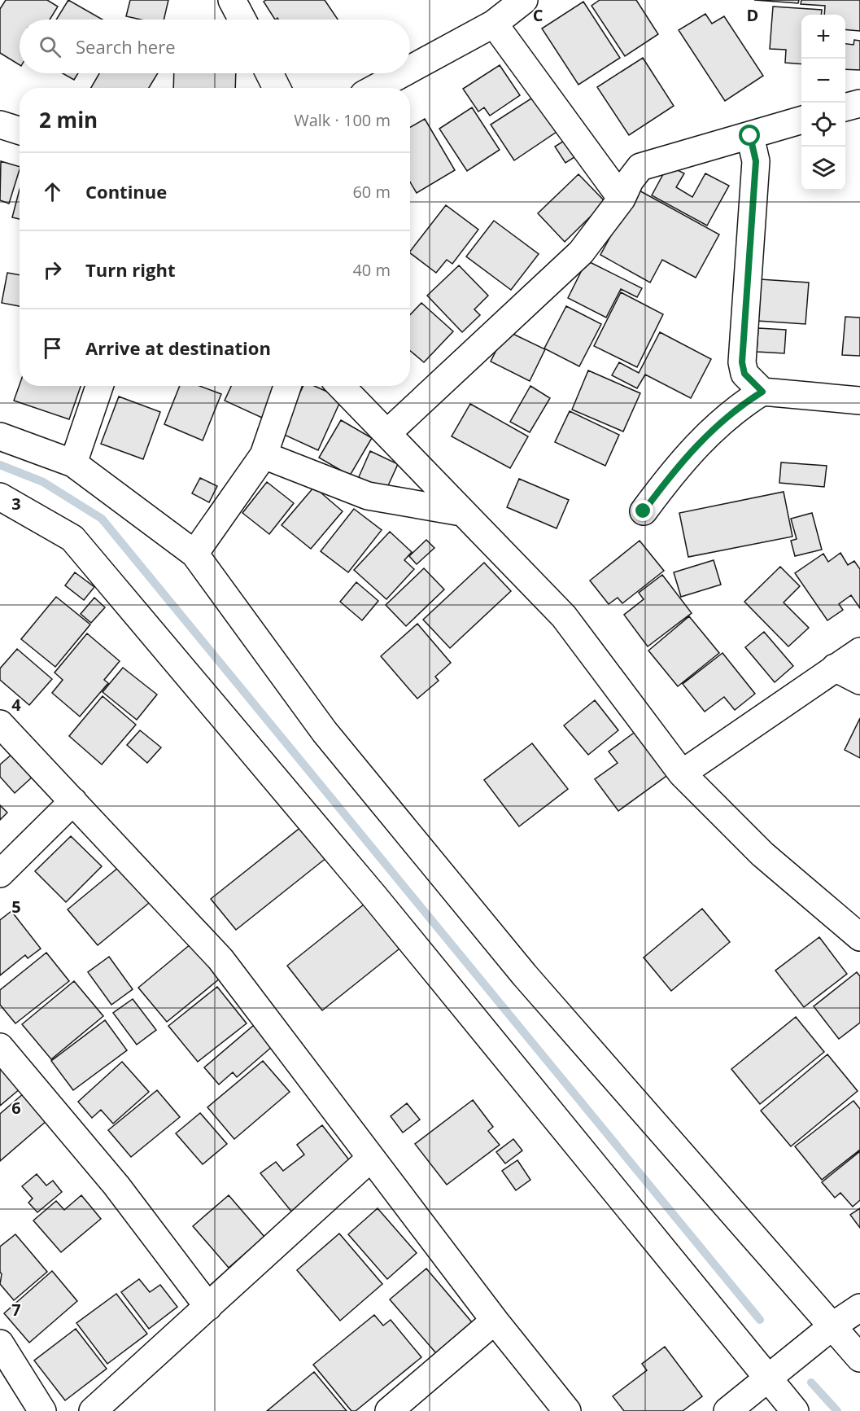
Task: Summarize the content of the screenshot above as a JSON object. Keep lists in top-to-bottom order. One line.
{"page":{"map_buttons":["+","−"],"search":"Search here","heading":["2 min","Walk · 100 m"],"list":[["Continue","60 m"],["Turn right","40 m"],"Arrive at destination"]},"grid":{"columns":["C","D"],"rows":["3","4","5","6","7"]}}
